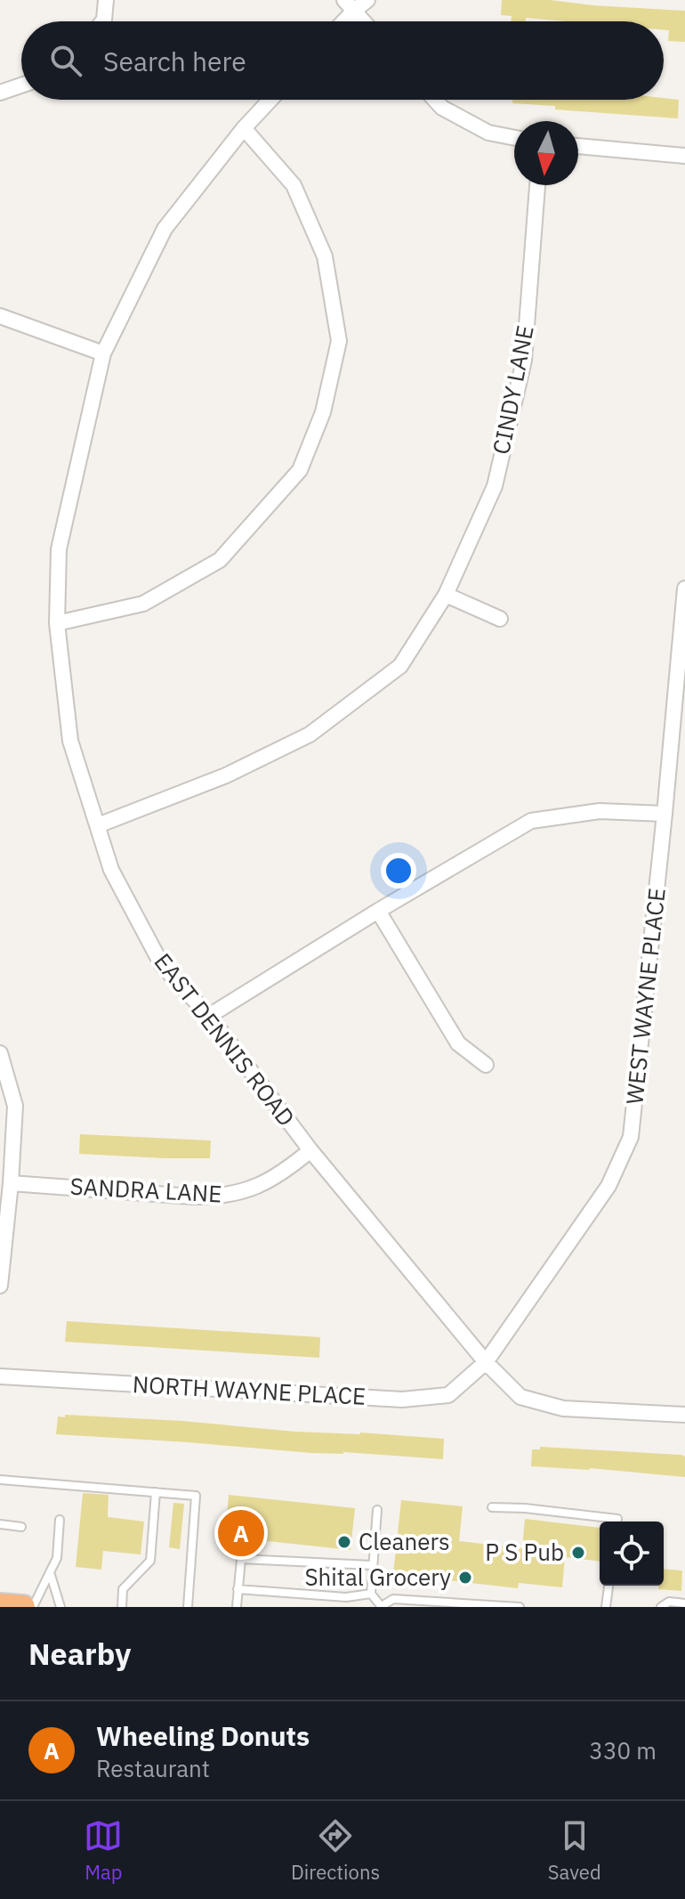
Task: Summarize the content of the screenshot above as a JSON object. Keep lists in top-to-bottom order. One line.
{"streets":{"street":["CINDY LANE","WEST WAYNE PLACE","EAST DENNIS ROAD","SANDRA LANE","NORTH WAYNE PLACE"]},"crossings":[["CINDY LANE","EAST DENNIS ROAD"],["WEST WAYNE PLACE","EAST DENNIS ROAD"],["WEST WAYNE PLACE","NORTH WAYNE PLACE"],["EAST DENNIS ROAD","SANDRA LANE"],["EAST DENNIS ROAD","NORTH WAYNE PLACE"]],"places":["Cleaners","P S Pub","Shital Grocery"],"north":"bottom","page":{"search":"Search here","pins":"A","heading":"Nearby","list":[{"mark":"A","name":"Wheeling Donuts","note":"Restaurant","value":"330 m"}],"nav":["Map","Directions","Saved"]}}
